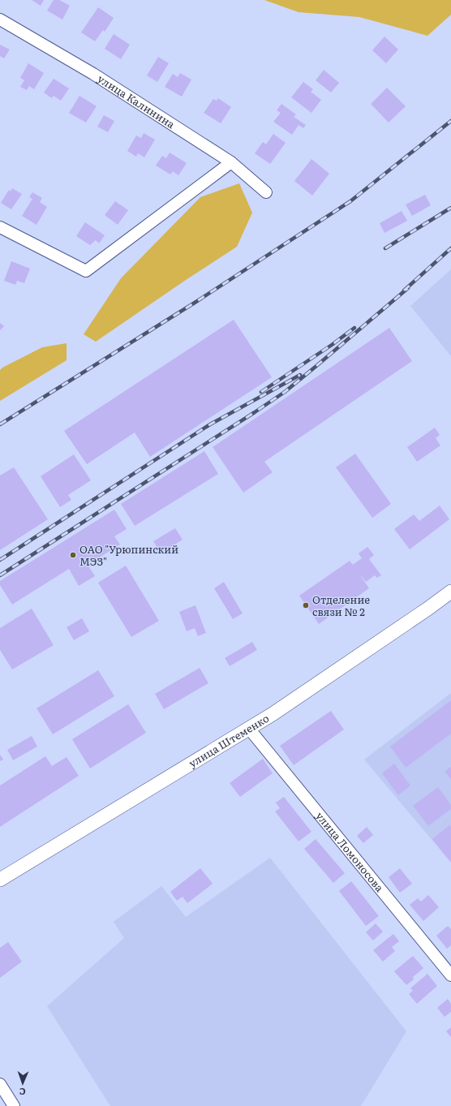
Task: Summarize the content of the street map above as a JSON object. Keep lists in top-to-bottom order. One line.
{"streets":{"main road":["улица Штеменко"],"street":["улица Калинина","улица Ломоносова"]},"crossings":[["улица Штеменко","улица Ломоносова"]],"places":["ОАО \"Урюпинский МЭЗ\"","Отделение связи № 2"],"north":"bottom"}
